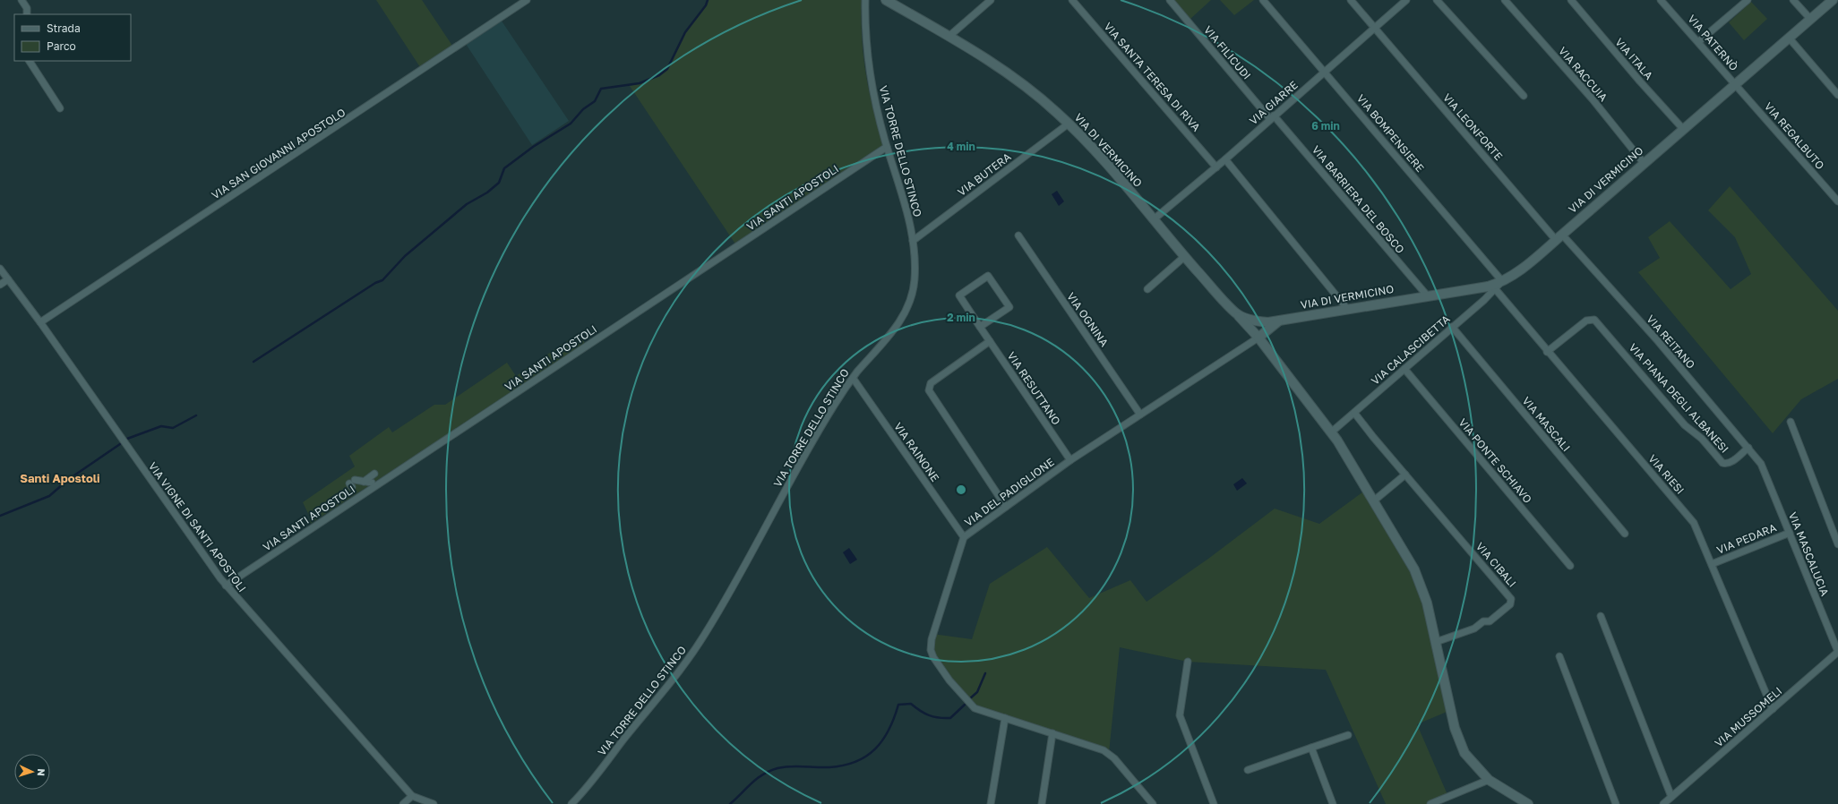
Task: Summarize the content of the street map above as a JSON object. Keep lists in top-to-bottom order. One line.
{"streets":{"main road":["VIA DI VERMICINO"],"street":["VIA PATERNÒ","VIA FILICUDI","VIA ITALA","VIA RACCUIA","VIA SANTA TERESA DI RIVA","VIA GIARRE","VIA LEONFORTE","VIA BOMPENSIERE","VIA REGALBUTO","VIA TORRE DELLO STINCO","VIA SAN GIOVANNI APOSTOLO","VIA BUTERA","VIA SANTI APOSTOLI","VIA BARRIERA DEL BOSCO","VIA OGNINA","VIA REITANO","VIA CALASCIBETTA","VIA RESUTTANO","VIA PIANA DEGLI ALBANESI","VIA MASCALI","VIA RAINONE","VIA PONTE SCHIAVO","VIA RIESI","VIA DEL PADIGLIONE","VIA VIGNE DI SANTI APOSTOLI","VIA PEDARA","VIA MASCALUCIA","VIA CIBALI","VIA MUSSOMELI"]},"crossings":[["VIA PATERNÒ","VIA REGALBUTO"],["VIA PATERNÒ","VIA DI VERMICINO"],["VIA FILICUDI","VIA GIARRE"],["VIA FILICUDI","VIA BARRIERA DEL BOSCO"],["VIA ITALA","VIA DI VERMICINO"],["VIA RACCUIA","VIA DI VERMICINO"],["VIA SANTA TERESA DI RIVA","VIA GIARRE"],["VIA GIARRE","VIA LEONFORTE"],["VIA GIARRE","VIA BOMPENSIERE"],["VIA GIARRE","VIA DI VERMICINO"],["VIA GIARRE","VIA BARRIERA DEL BOSCO"],["VIA LEONFORTE","VIA DI VERMICINO"],["VIA LEONFORTE","VIA REITANO"],["VIA BOMPENSIERE","VIA DI VERMICINO"],["VIA REGALBUTO","VIA DI VERMICINO"],["VIA DI VERMICINO","VIA BUTERA"],["VIA DI VERMICINO","VIA BARRIERA DEL BOSCO"],["VIA DI VERMICINO","VIA REITANO"],["VIA DI VERMICINO","VIA CALASCIBETTA"],["VIA DI VERMICINO","VIA RIESI"],["VIA TORRE DELLO STINCO","VIA BUTERA"],["VIA TORRE DELLO STINCO","VIA SANTI APOSTOLI"],["VIA TORRE DELLO STINCO","VIA RAINONE"],["VIA SAN GIOVANNI APOSTOLO","VIA VIGNE DI SANTI APOSTOLI"],["VIA SANTI APOSTOLI","VIA VIGNE DI SANTI APOSTOLI"],["VIA OGNINA","VIA DEL PADIGLIONE"],["VIA REITANO","VIA PIANA DEGLI ALBANESI"],["VIA REITANO","VIA MASCALUCIA"],["VIA CALASCIBETTA","VIA MASCALI"],["VIA CALASCIBETTA","VIA PONTE SCHIAVO"],["VIA CALASCIBETTA","VIA RIESI"],["VIA CALASCIBETTA","VIA CIBALI"],["VIA RESUTTANO","VIA DEL PADIGLIONE"],["VIA PIANA DEGLI ALBANESI","VIA RIESI"],["VIA RAINONE","VIA DEL PADIGLIONE"],["VIA RIESI","VIA PEDARA"],["VIA RIESI","VIA MUSSOMELI"],["VIA PEDARA","VIA MASCALUCIA"],["VIA MASCALUCIA","VIA MUSSOMELI"]],"districts":["Santi Apostoli"],"legend":["Strada","Parco"],"north":"right","rings":["6 min","4 min","2 min"]}
